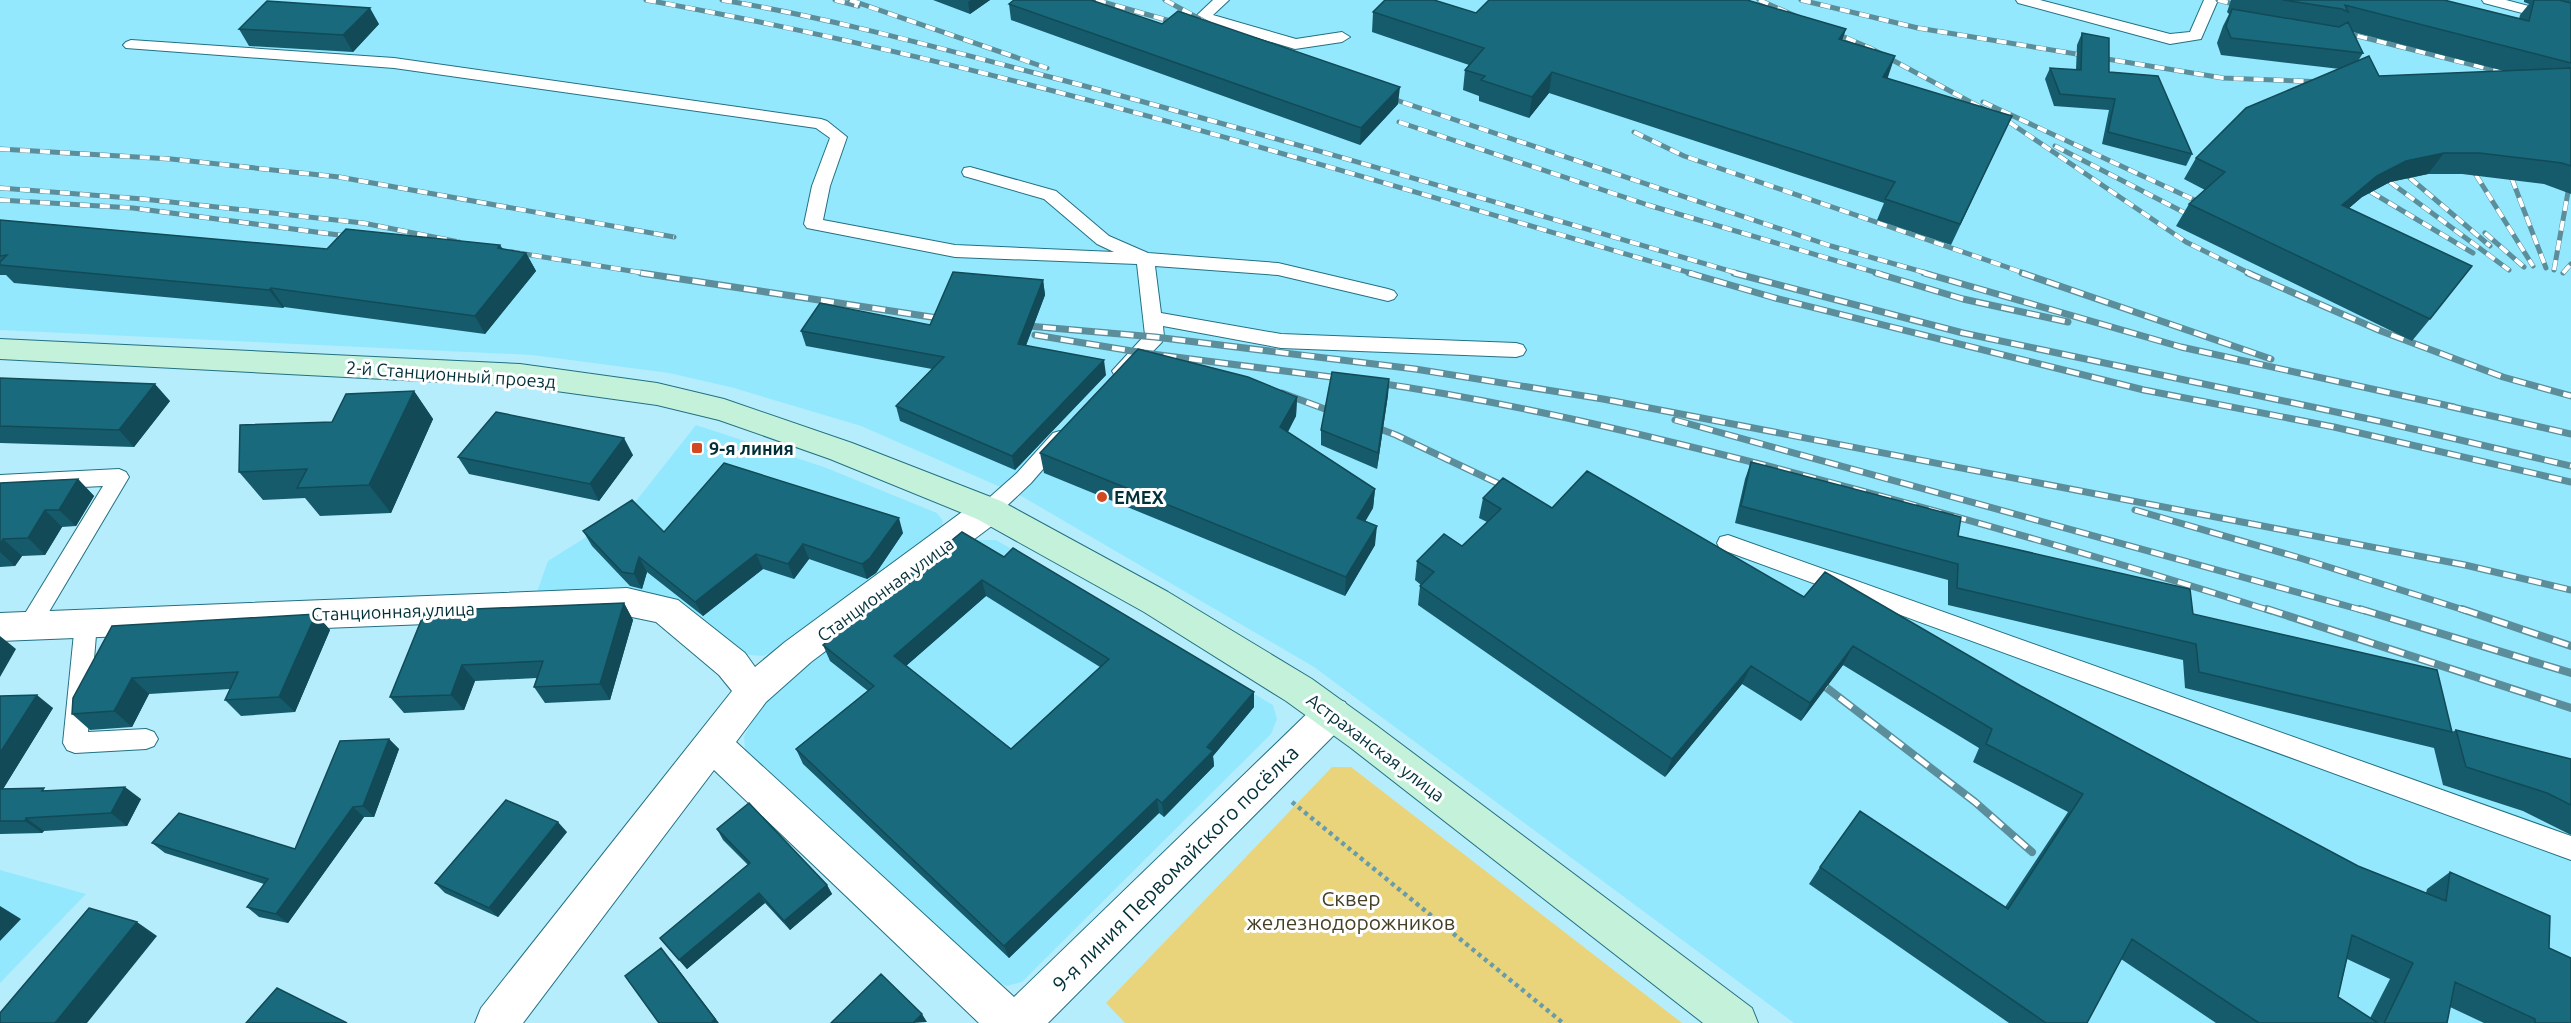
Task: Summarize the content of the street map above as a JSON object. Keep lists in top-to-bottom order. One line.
{"streets":{"main road":["2-й Станционный проезд","Астраханская улица"],"street":["Станционная улица","9-я линия Первомайского посёлка"]},"crossings":[["2-й Станционный проезд","Станционная улица"],["2-й Станционный проезд","Астраханская улица"],["Станционная улица","Астраханская улица"],["Астраханская улица","9-я линия Первомайского посёлка"]],"parks":["Сквер железнодорожников"],"places":{"transit":["9-я линия"],"other":["EMEX"]}}
